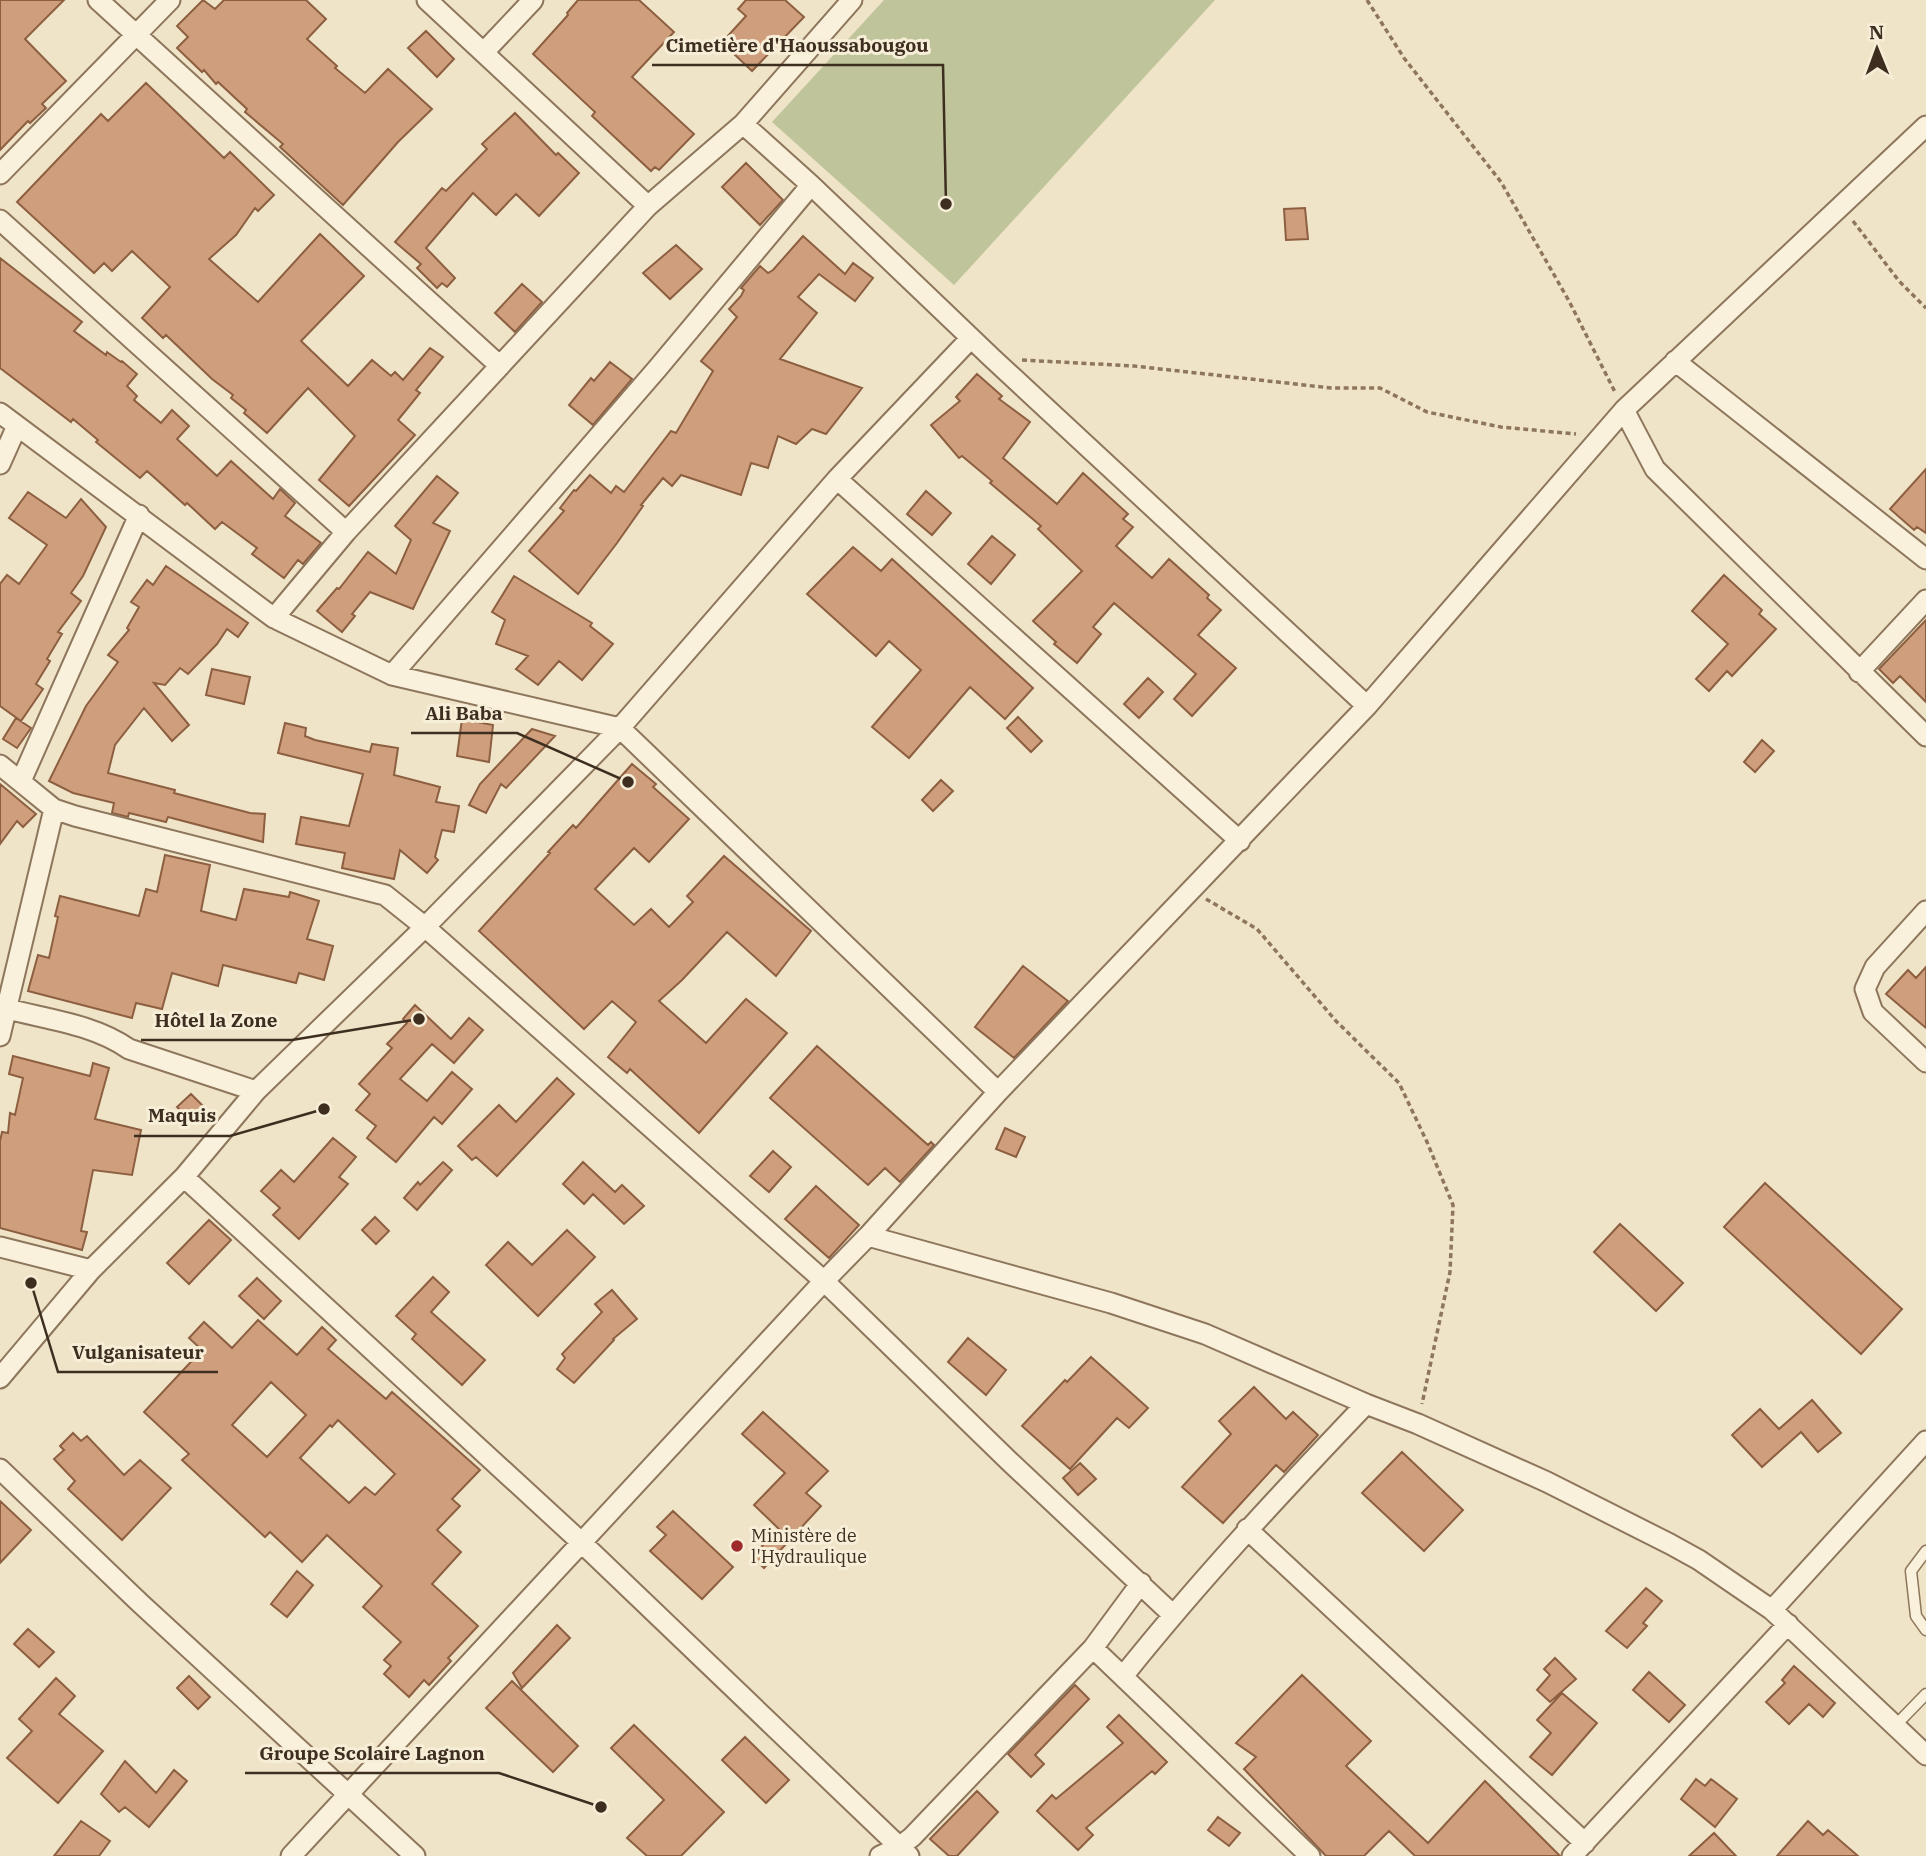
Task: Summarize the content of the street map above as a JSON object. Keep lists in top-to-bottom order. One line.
{"places":["Cimetière d'Haoussabougou","Ali Baba","Hôtel la Zone","Maquis","Vulganisateur","Ministère de l'Hydraulique","Groupe Scolaire Lagnon"],"north":"top"}
